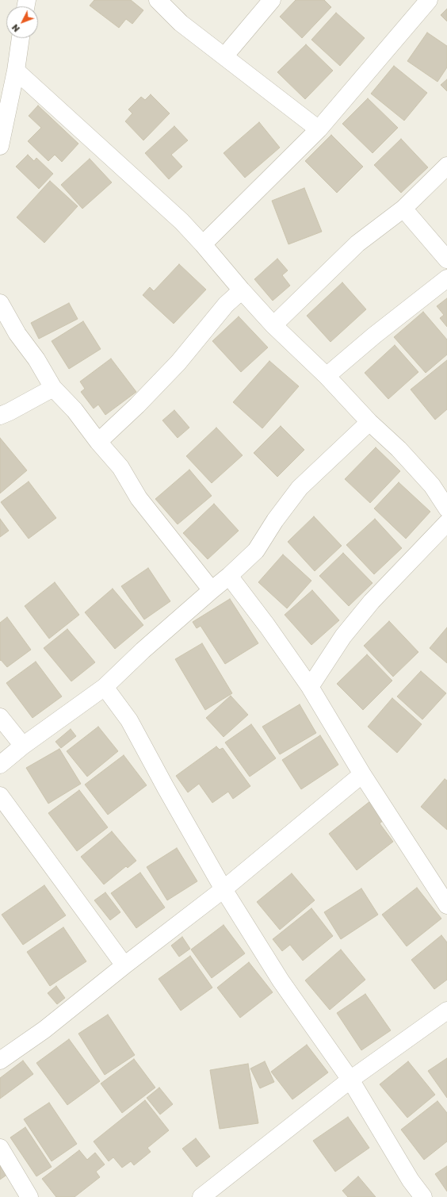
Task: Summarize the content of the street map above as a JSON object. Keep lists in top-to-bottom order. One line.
{"north":"bottom left"}
